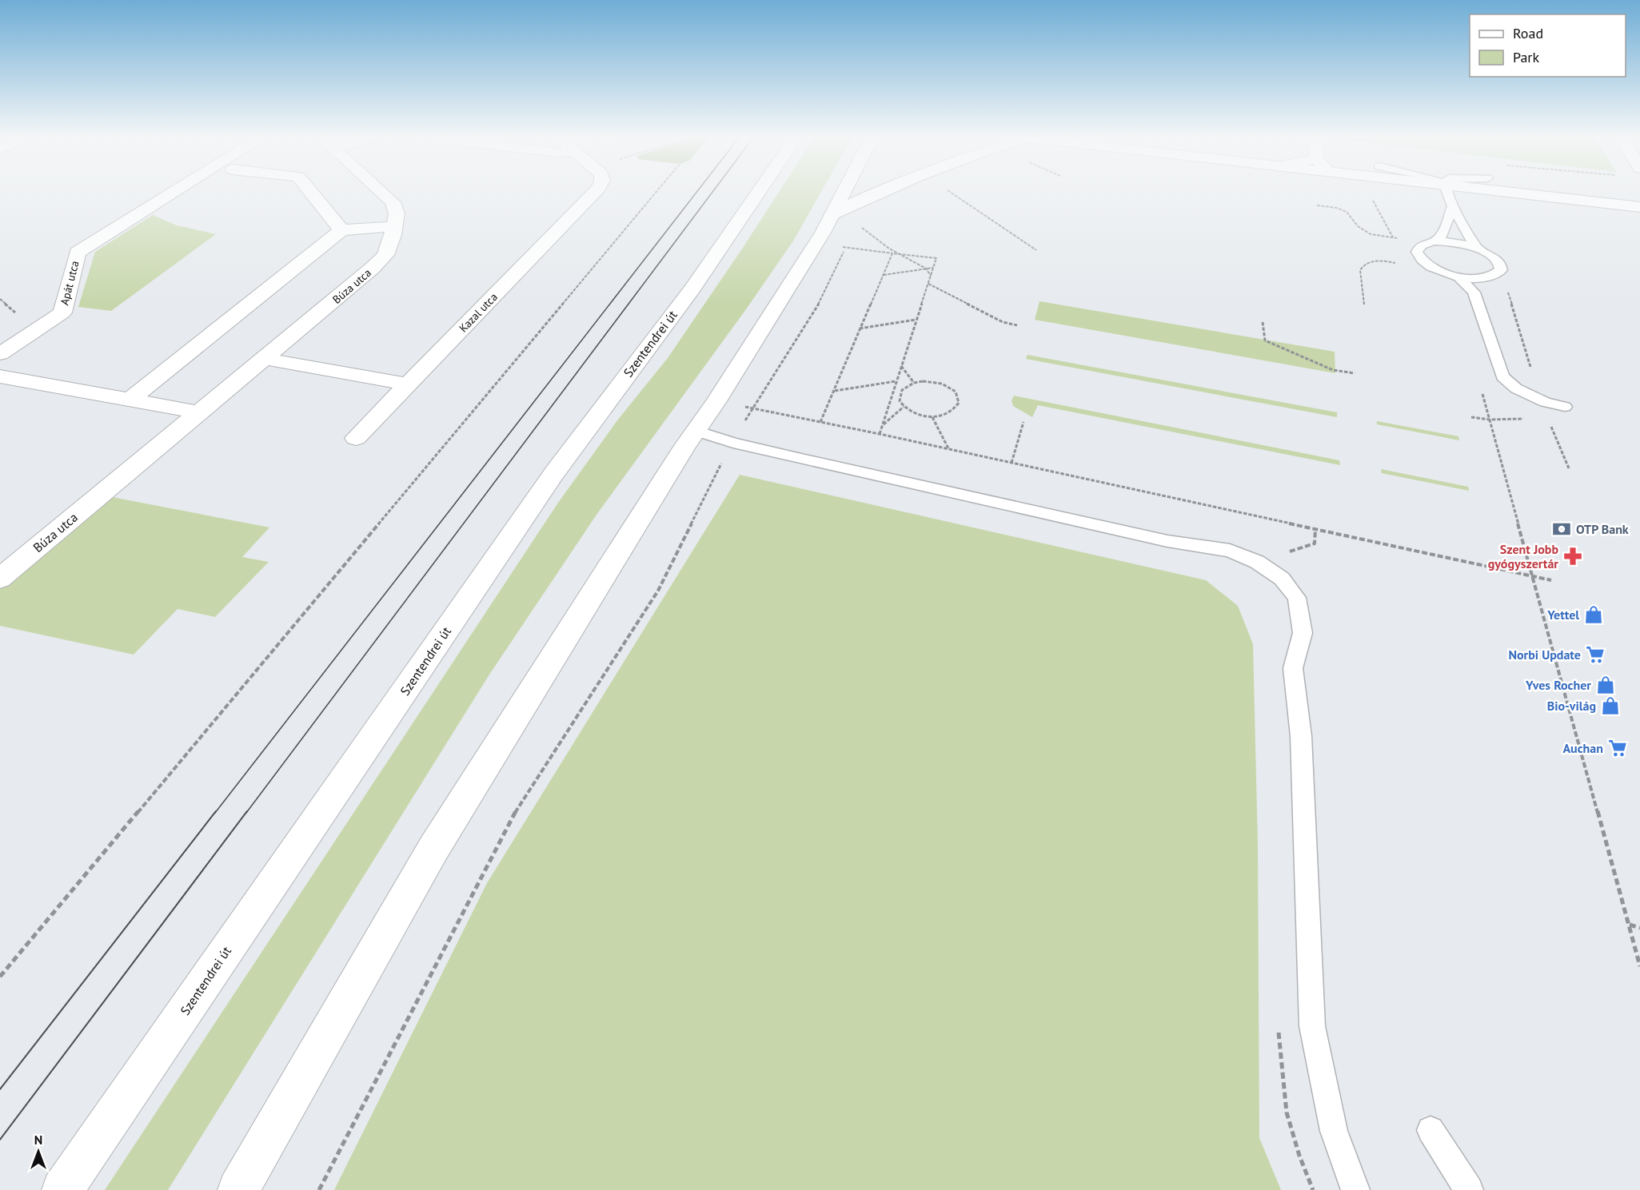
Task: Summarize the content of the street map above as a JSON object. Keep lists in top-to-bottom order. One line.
{"streets":{"street":["Apát utca","Búza utca","Kazal utca","Szentendrei út"]},"places":{"bank":["OTP Bank"],"pharmacy":["Szent Jobb gyógyszertár"],"shop":["Yettel","Yves Rocher","Bio-világ"],"supermarket":["Norbi Update","Auchan"]},"legend":["Road","Park"],"north":"top"}
